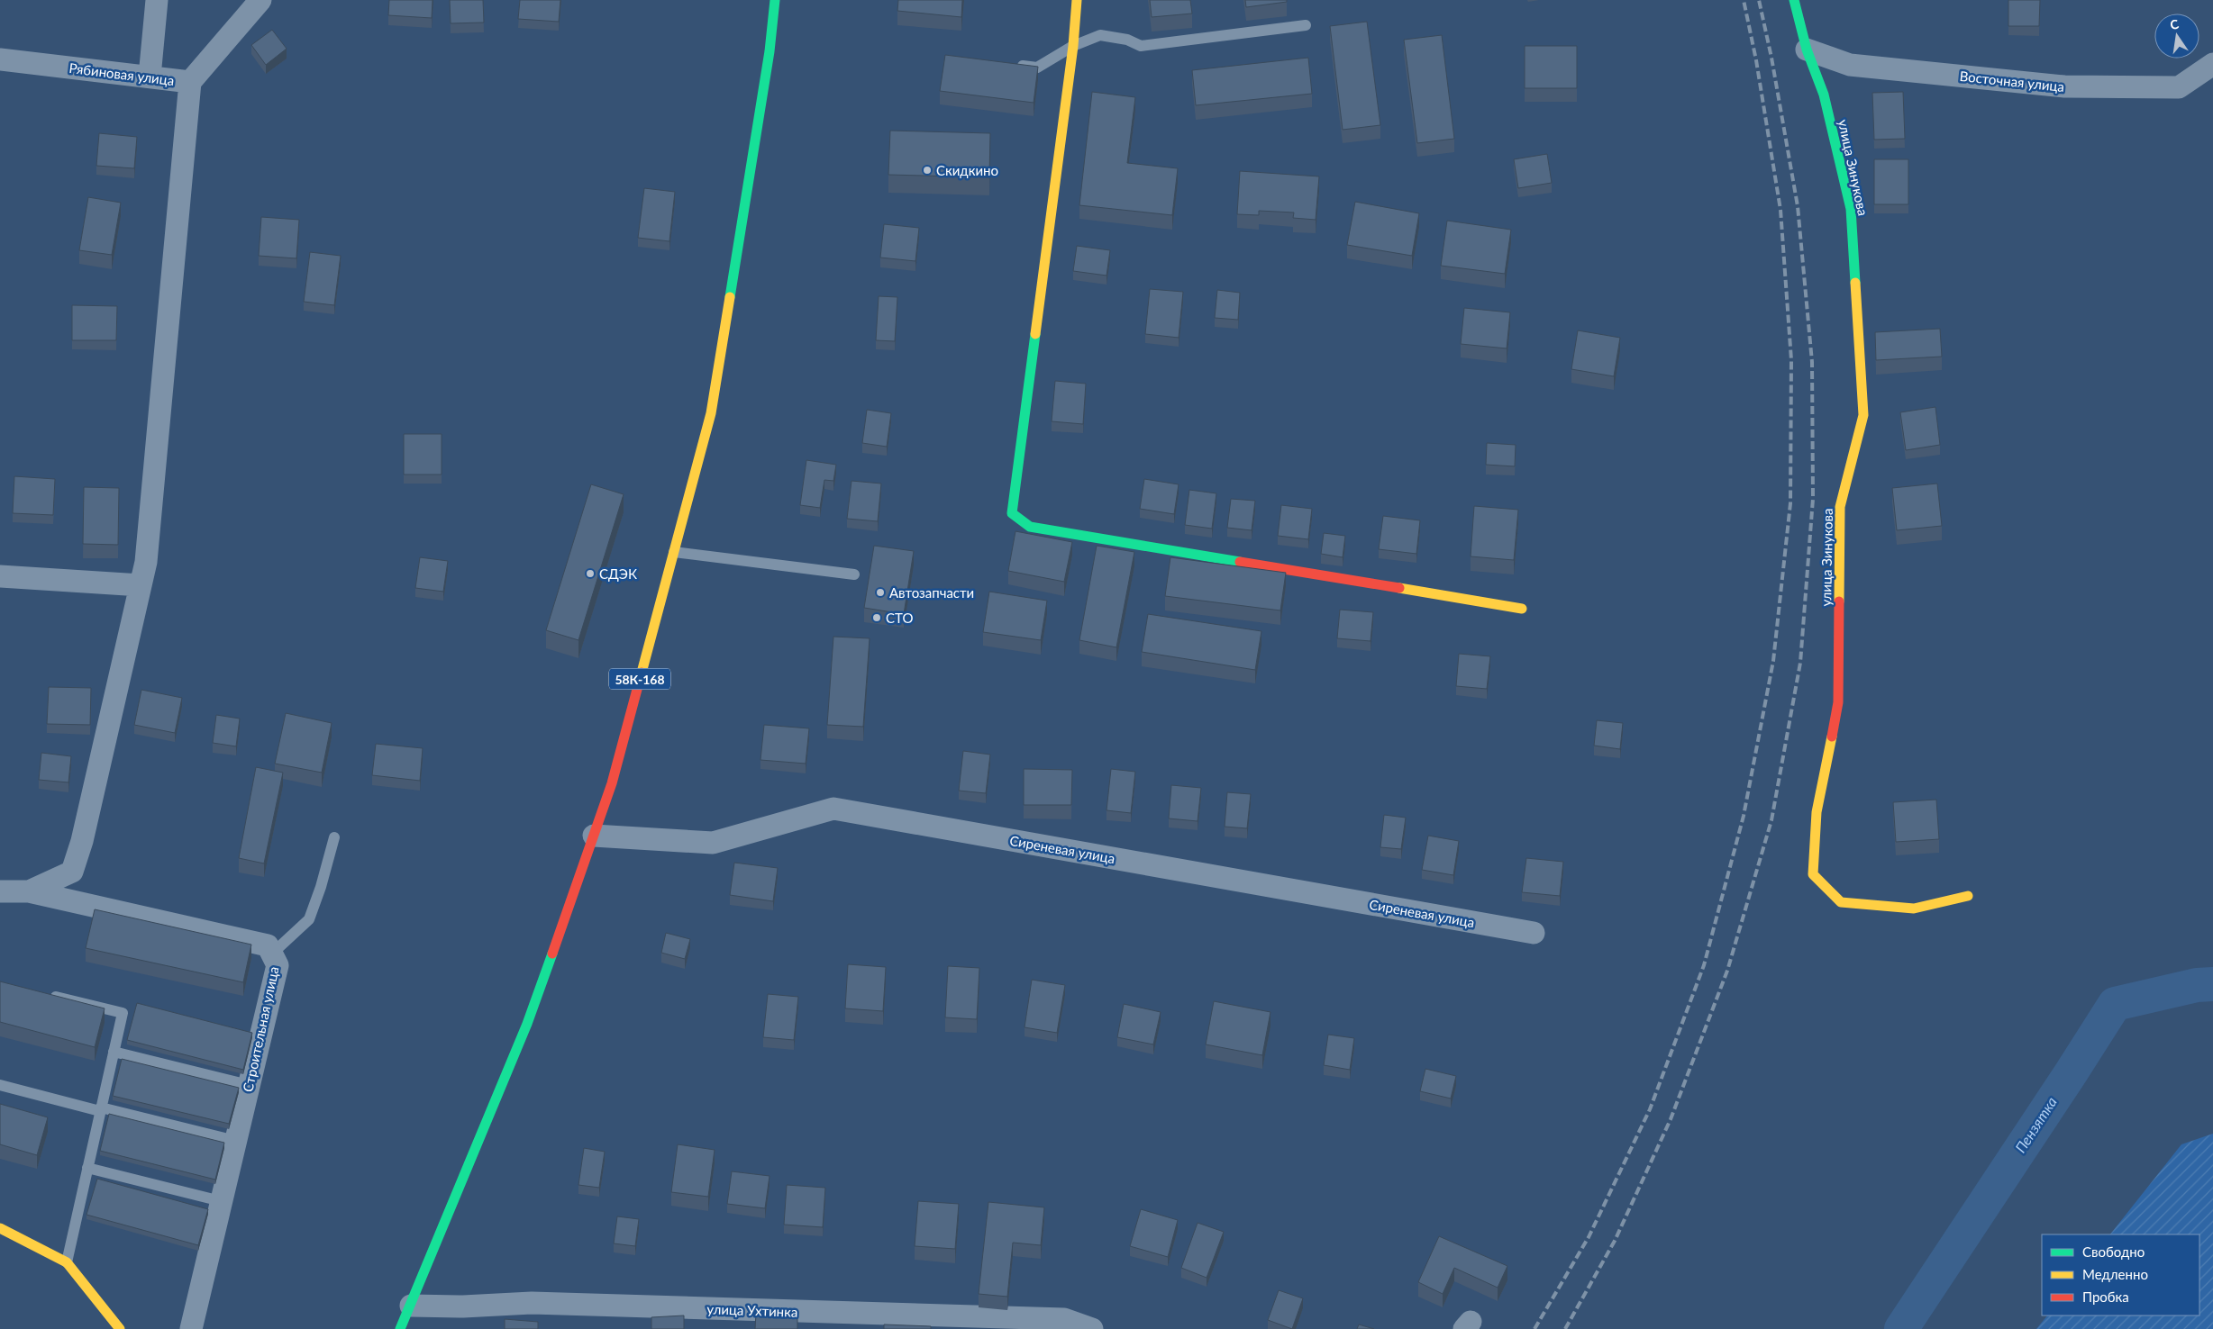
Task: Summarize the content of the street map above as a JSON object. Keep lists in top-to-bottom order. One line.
{"streets":{"street":["Рябиновая улица","Восточная улица","улица Зинукова","58К-168","Сиреневая улица","Строительная улица","улица Ухтинка"]},"crossings":[["Восточная улица","улица Зинукова"],["58К-168","Сиреневая улица"],["58К-168","улица Ухтинка"]],"water":["Пензятка"],"places":["Скидкино","СДЭК","Автозапчасти","СТО"],"legend":["Свободно","Медленно","Пробка"],"north":"top"}
